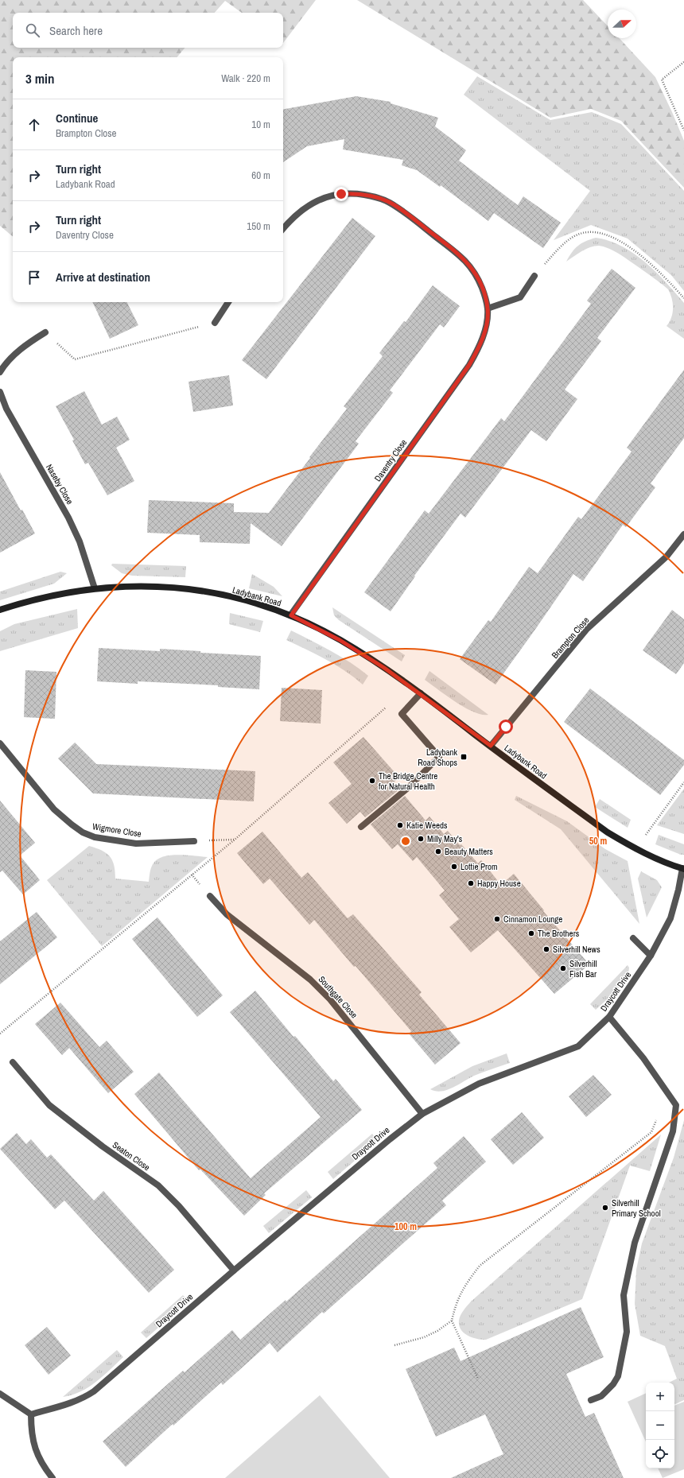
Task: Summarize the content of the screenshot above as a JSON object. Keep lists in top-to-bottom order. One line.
{"streets":{"street":["Daventry Close","Naseby Close","Ladybank Road","Brampton Close","Wigmore Close","Draycott Drive","Southgate Close","Seaton Close"]},"crossings":[["Daventry Close","Ladybank Road"],["Naseby Close","Ladybank Road"],["Ladybank Road","Brampton Close"],["Ladybank Road","Draycott Drive"],["Draycott Drive","Southgate Close"],["Draycott Drive","Seaton Close"]],"places":{"transit":["Ladybank Road Shops"],"other":["The Bridge Centre for Natural Health","Katie Weeds","Milly May's","Beauty Matters","Lottie Prom","Happy House","Cinnamon Lounge","The Brothers","Silverhill News","Silverhill Fish Bar","Silverhill Primary School"]},"north":"right","page":{"search":"Search here","heading":["3 min","Walk · 220 m"],"list":[["Continue","Brampton Close","10 m"],["Turn right","Ladybank Road","60 m"],["Turn right","Daventry Close","150 m"],"Arrive at destination"],"map_buttons":["+","−"]},"rings":["50 m","100 m"]}
